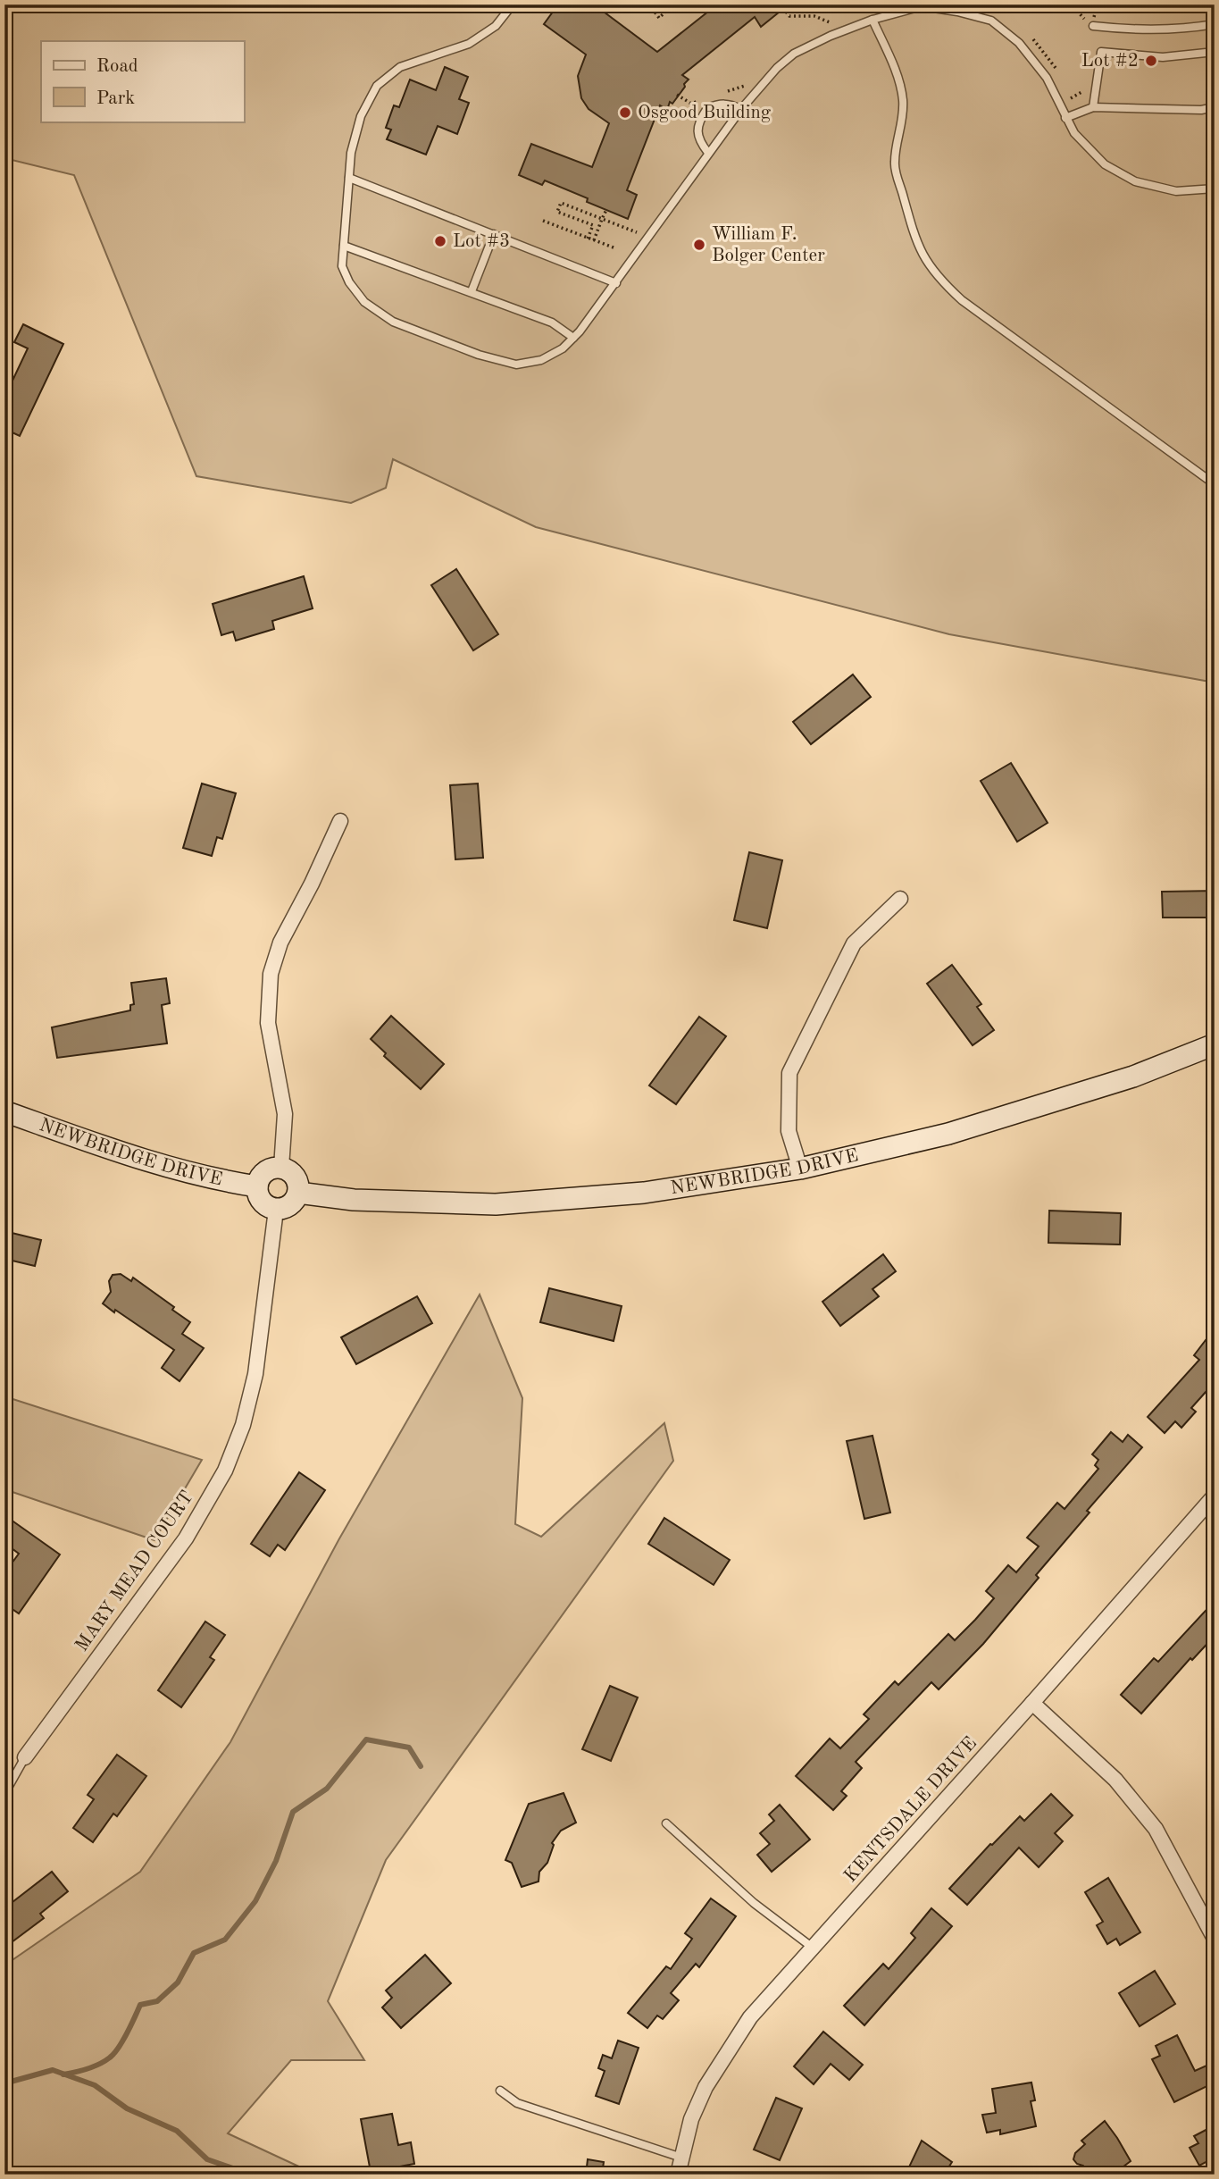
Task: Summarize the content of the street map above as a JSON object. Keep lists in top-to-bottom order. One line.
{"streets":{"street":["NEWBRIDGE DRIVE","MARY MEAD COURT","KENTSDALE DRIVE"]},"crossings":[["NEWBRIDGE DRIVE","MARY MEAD COURT"]],"places":["Lot #2","Osgood Building","Lot #3","William F. Bolger Center"],"legend":["Road","Park"]}
